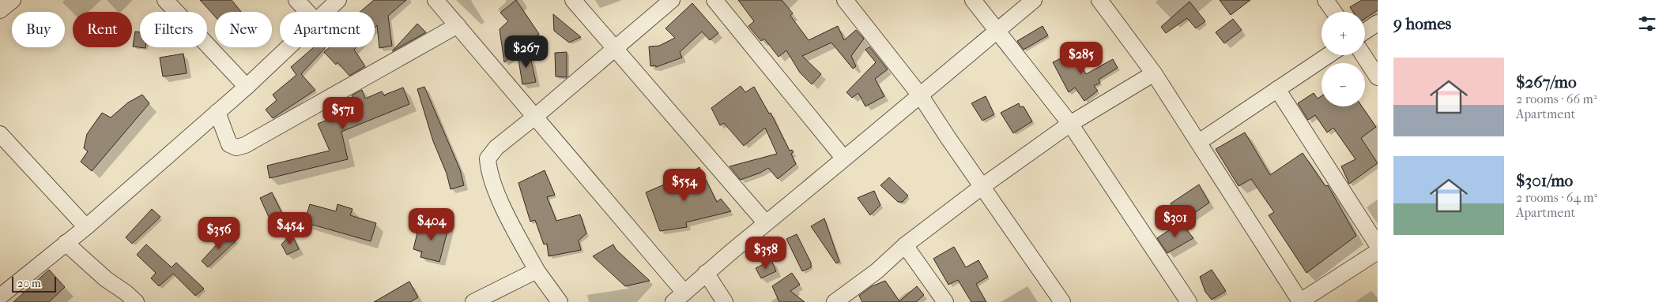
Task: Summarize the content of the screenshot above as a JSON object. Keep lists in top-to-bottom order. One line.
{"scale_bar":"20 m","page":{"heading":"9 homes","map_buttons":["+","−"],"chip":["Buy","Rent","Filters","New","Apartment"],"price":["$267","$285","$571","$554","$301","$404","$454","$356","$358"],"list":[{"name":"$267/mo","note":"2 rooms · 66 m² · Apartment"},{"name":"$301/mo","note":"2 rooms · 64 m² · Apartment"}],"scale":"20 m"}}
